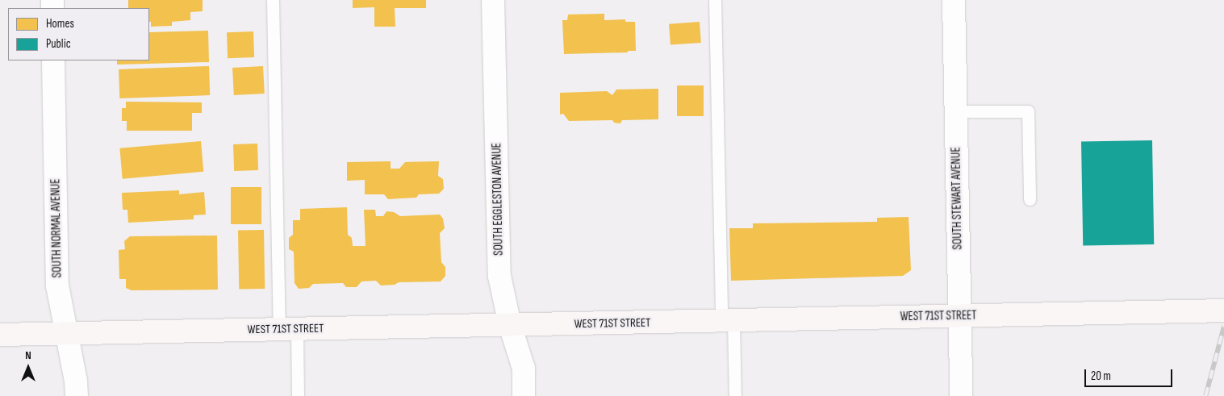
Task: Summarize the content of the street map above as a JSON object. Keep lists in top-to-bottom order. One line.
{"streets":{"main road":["WEST 71ST STREET"],"street":["SOUTH STEWART AVENUE","SOUTH EGGLESTON AVENUE","SOUTH NORMAL AVENUE"]},"crossings":[["SOUTH STEWART AVENUE","WEST 71ST STREET"],["SOUTH EGGLESTON AVENUE","WEST 71ST STREET"],["SOUTH NORMAL AVENUE","WEST 71ST STREET"]],"legend":["Homes","Public"],"scale_bar":"20 m","north":"top"}
